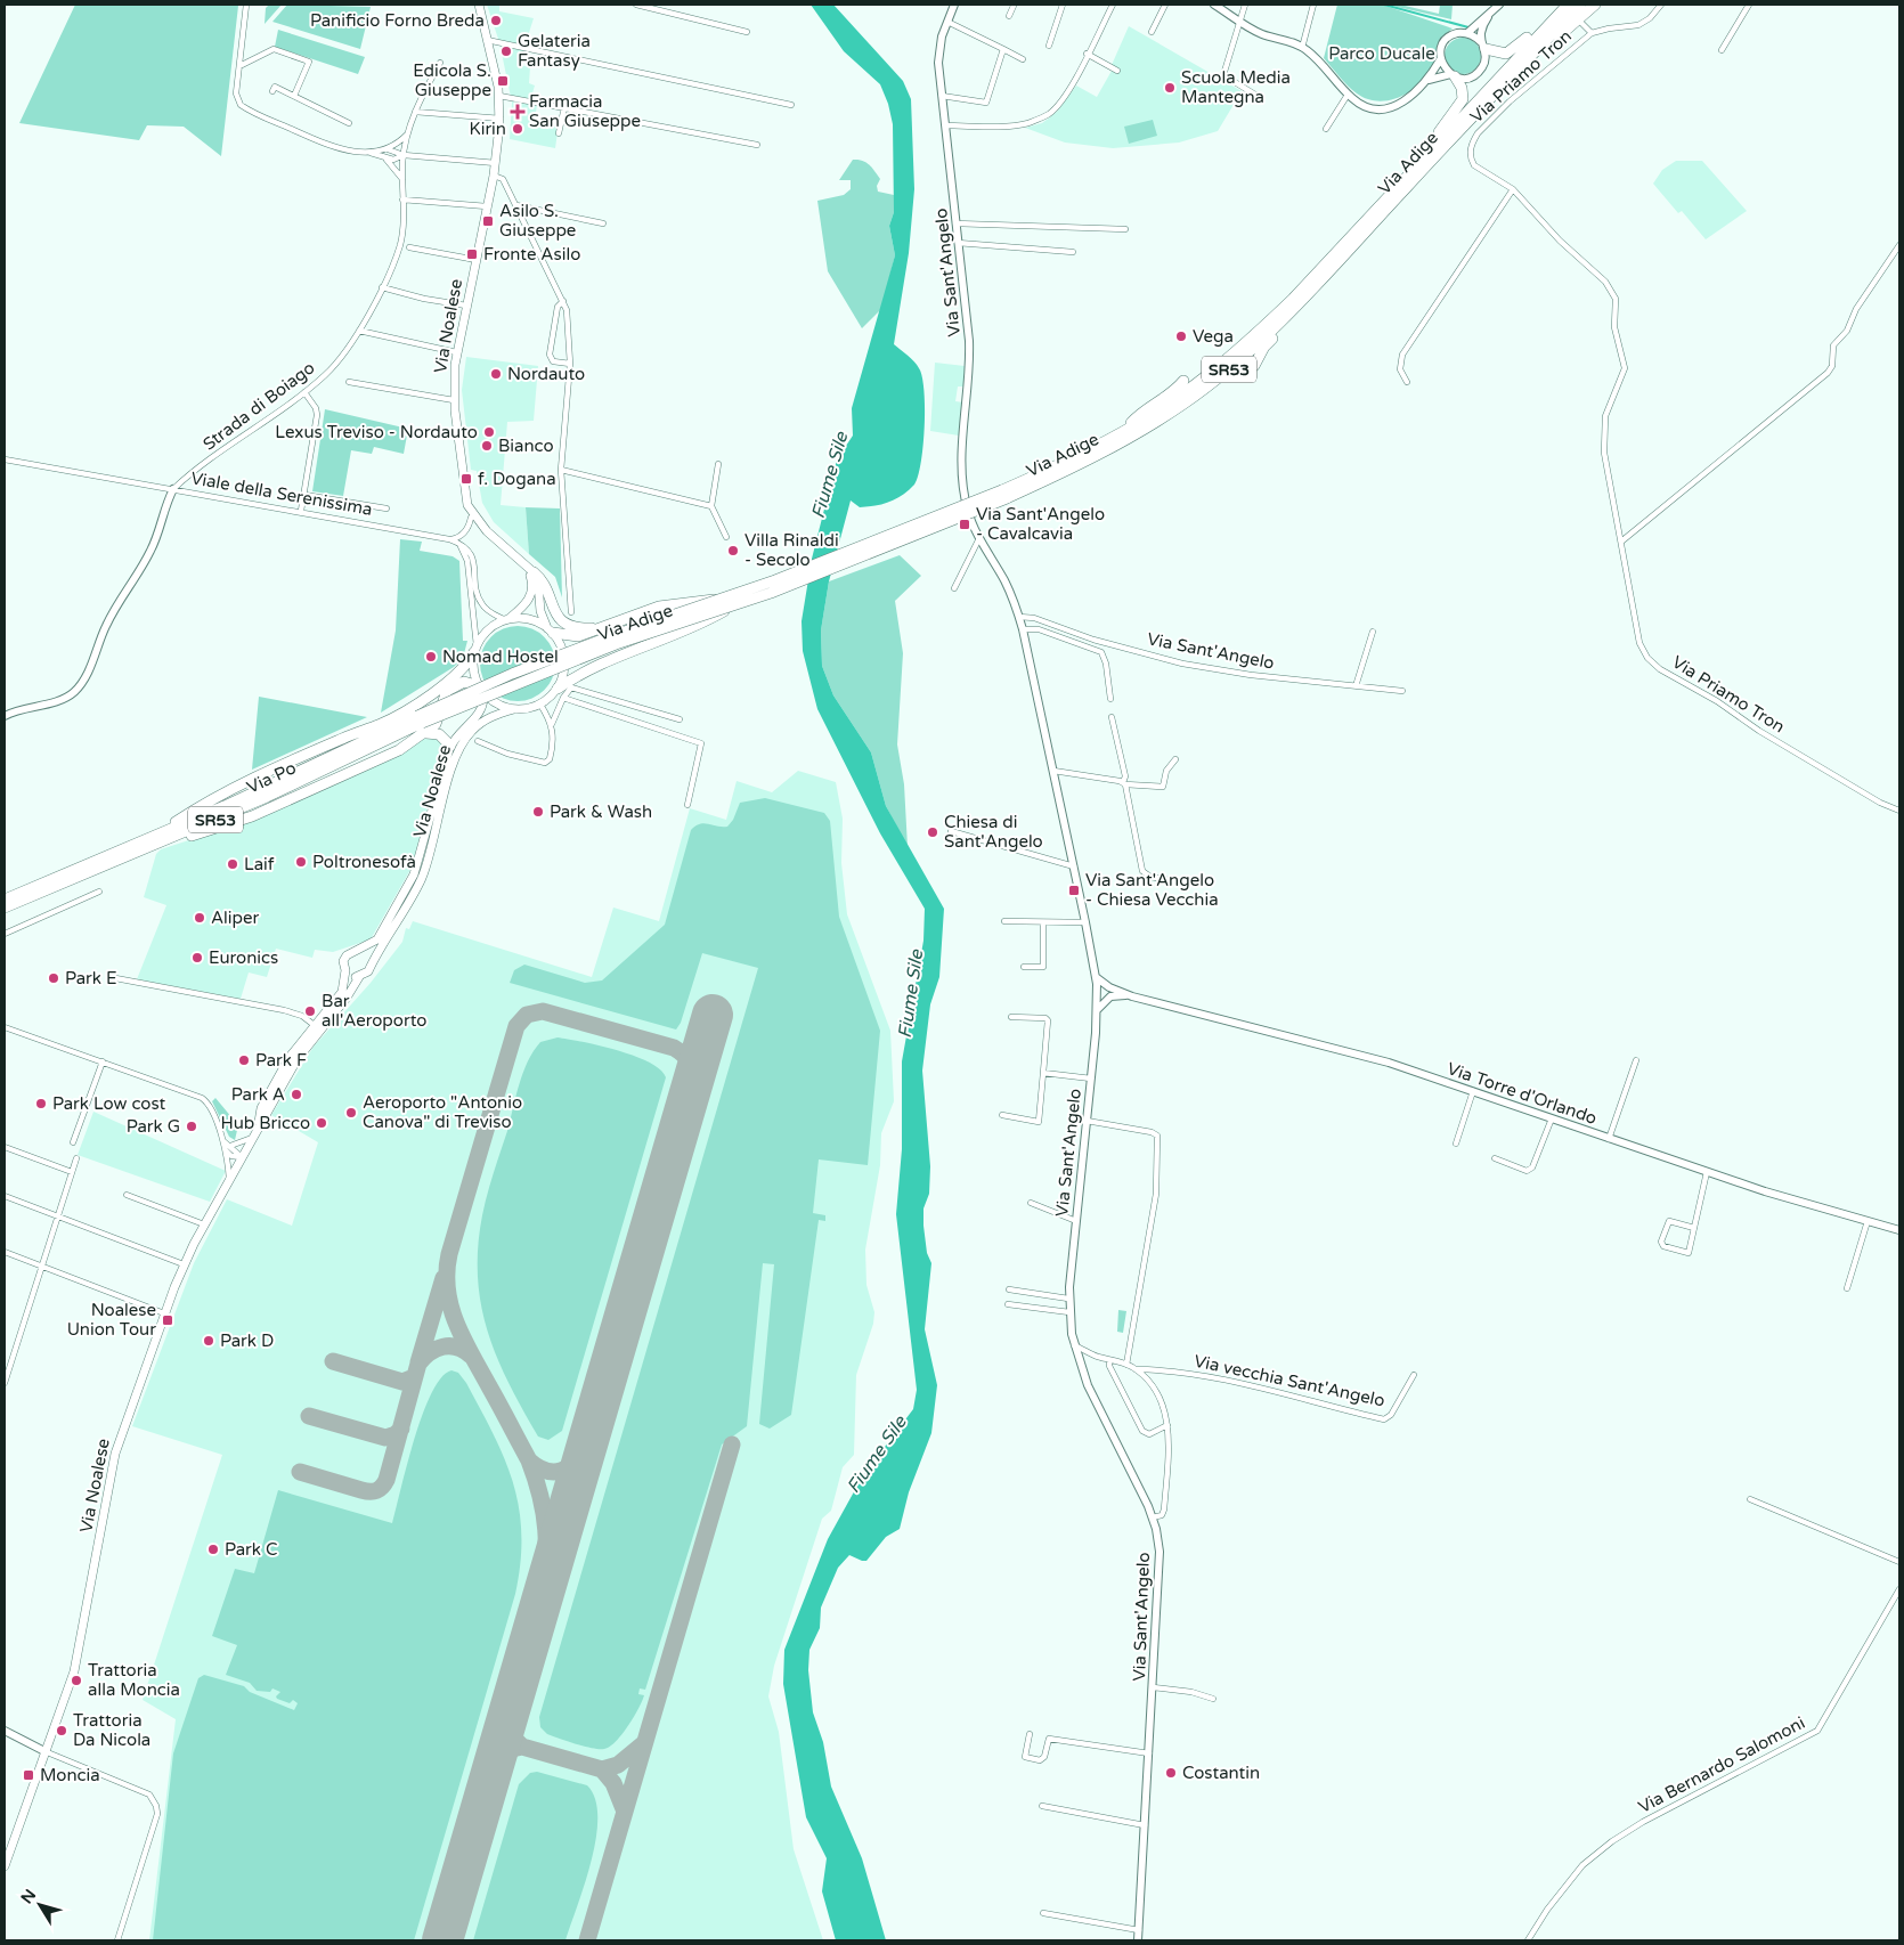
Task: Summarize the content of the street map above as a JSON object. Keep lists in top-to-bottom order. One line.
{"streets":{"highway":["Via Adige","SR53","Via Po"],"main road":["Via Noalese"],"street":["Via Priamo Tron","Via Sant'Angelo","Strada di Boiago","Viale della Serenissima","Via Torre d'Orlando","Via vecchia Sant'Angelo","Via Bernardo Salomoni"]},"crossings":[["Via Adige","Via Po"],["Via Sant'Angelo","Via Torre d'Orlando"],["Via Sant'Angelo","Via vecchia Sant'Angelo"],["Strada di Boiago","Viale della Serenissima"]],"water":["Fiume Sile"],"parks":["Parco Ducale"],"places":{"other":["Panificio Forno Breda","Gelateria Fantasy","Scuola Media Mantegna","Kirin","Vega","Nordauto","Lexus Treviso - Nordauto","Bianco","Villa Rinaldi - Secolo","Nomad Hostel","Park & Wash","Chiesa di Sant'Angelo","Poltronesofà","Laif","Aliper","Euronics","Park E","Bar all'Aeroporto","Park F","Park A","Park Low cost","Aeroporto \"Antonio Canova\" di Treviso","Hub Bricco","Park G","Park D","Park C","Trattoria alla Moncia","Trattoria Da Nicola","Costantin"],"transit":["Edicola S. Giuseppe","Asilo S. Giuseppe","Fronte Asilo","f. Dogana","Via Sant'Angelo - Cavalcavia","Via Sant'Angelo - Chiesa Vecchia","Noalese Union Tour","Moncia"],"health":["Farmacia San Giuseppe"]},"north":"top left"}
